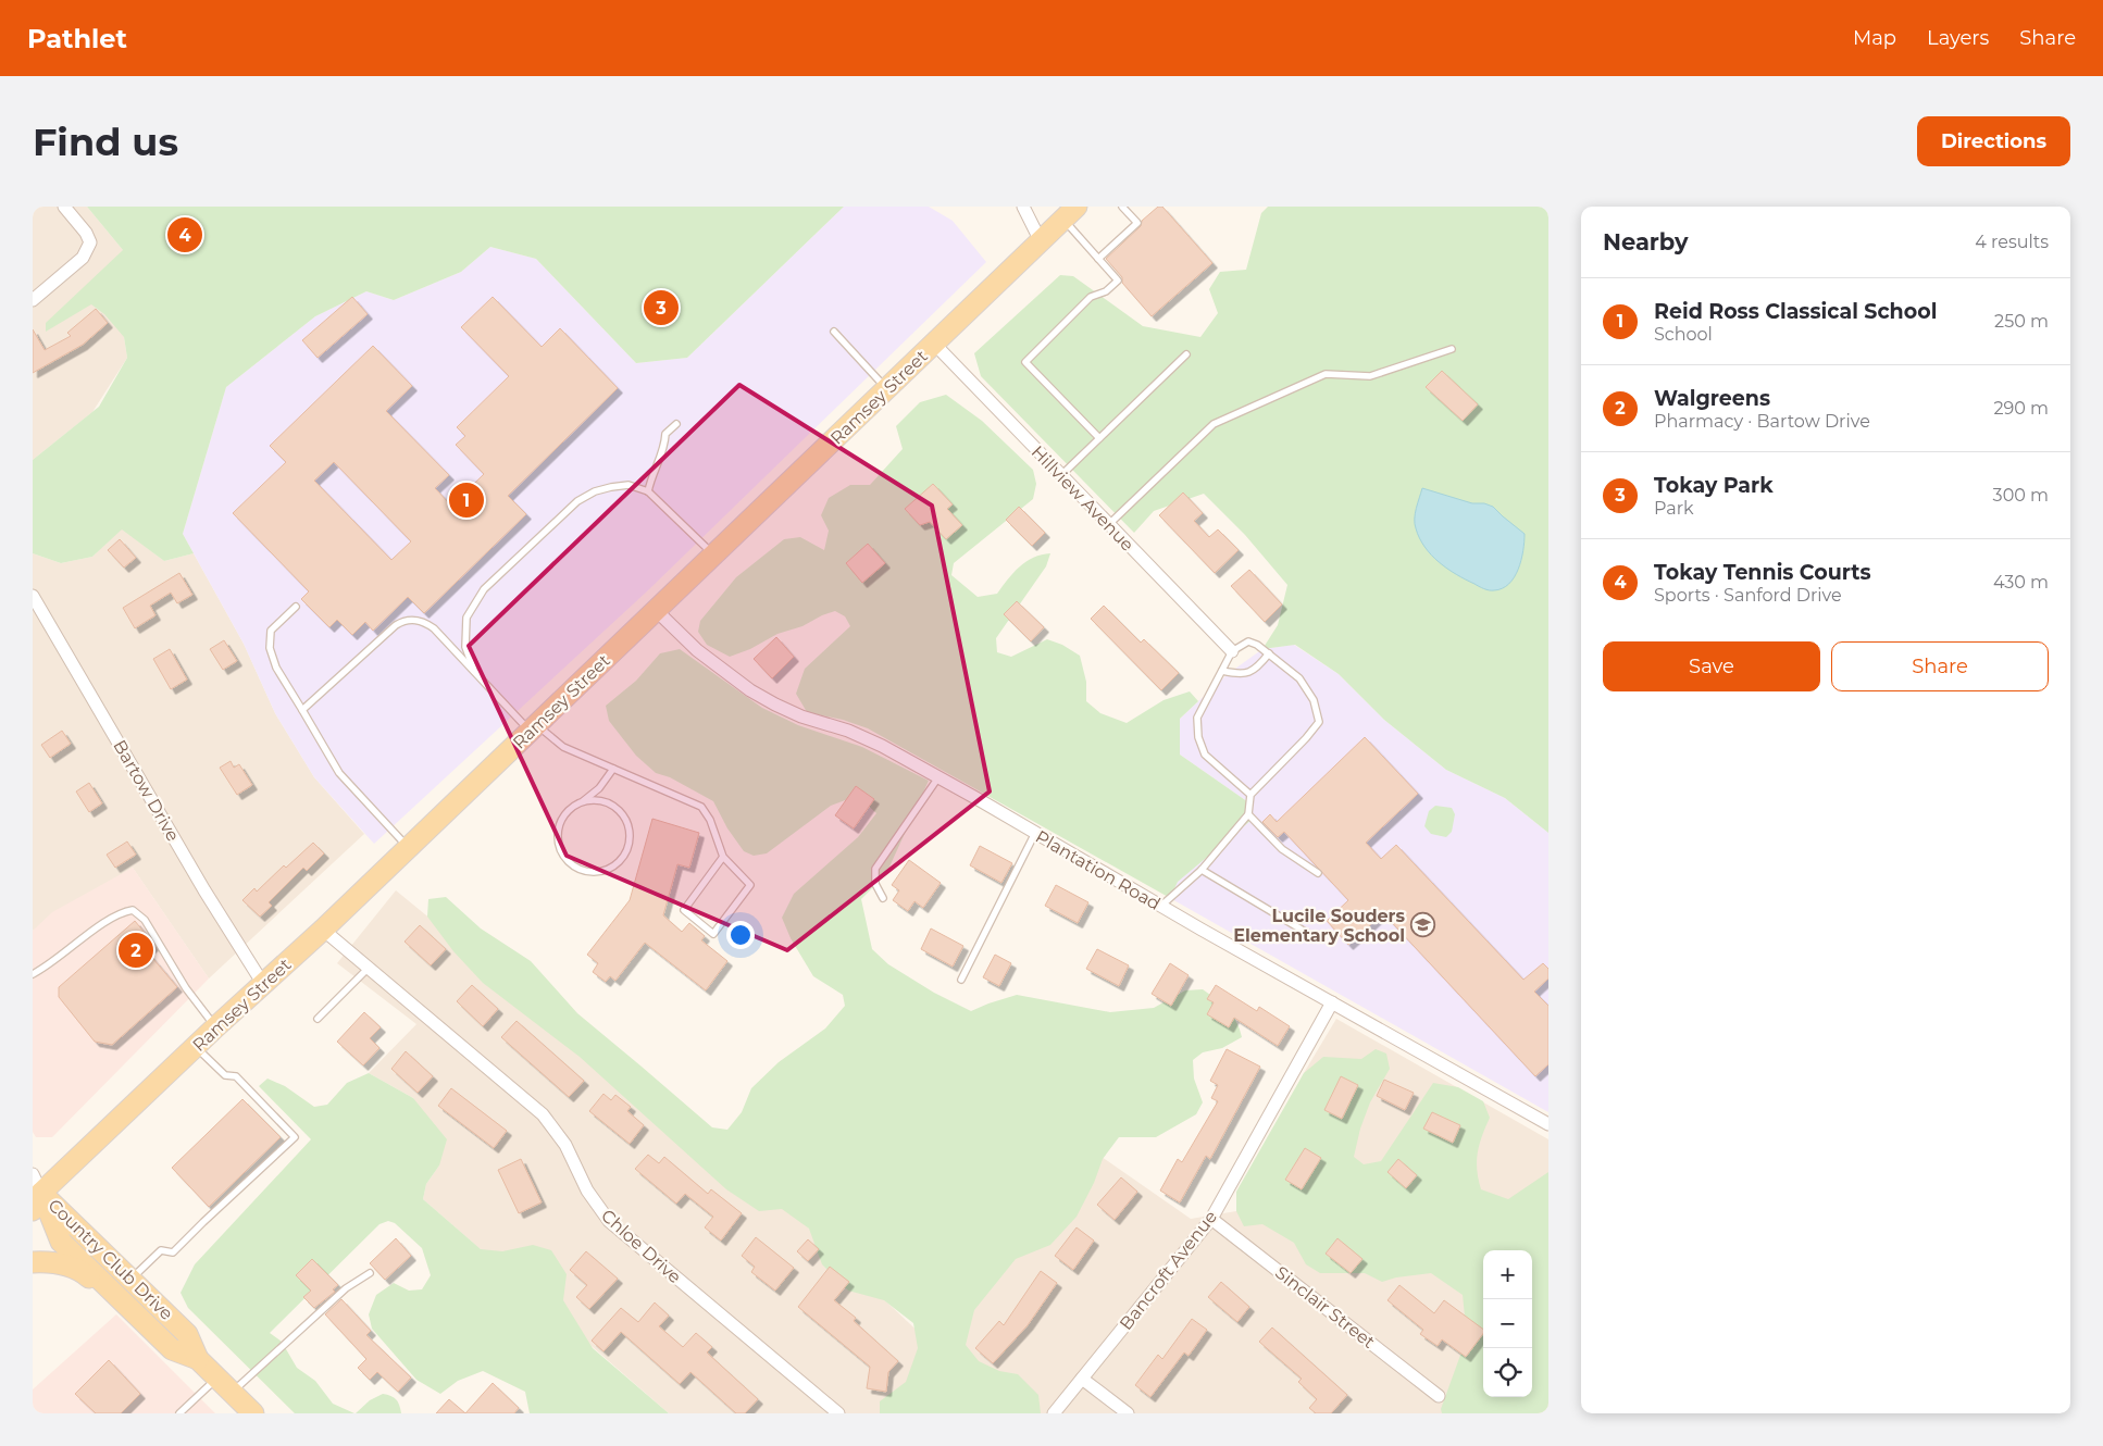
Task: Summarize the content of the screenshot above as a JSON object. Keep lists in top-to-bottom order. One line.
{"streets":{"main road":["Ramsey Street","Country Club Drive"],"street":["Hillview Avenue","Bartow Drive","Plantation Road","Chloe Drive","Bancroft Avenue","Sinclair Street"]},"crossings":[["Ramsey Street","Hillview Avenue"],["Ramsey Street","Bartow Drive"],["Ramsey Street","Plantation Road"],["Ramsey Street","Chloe Drive"],["Ramsey Street","Country Club Drive"],["Plantation Road","Bancroft Avenue"],["Bancroft Avenue","Sinclair Street"]],"places":{"school or university":["Lucile Souders Elementary School"]},"page":{"header":"Pathlet","nav":["Map","Layers","Share"],"buttons":["Directions",["Save","Share"]],"title":"Find us","heading":["Nearby","4 results"],"pins":["4","3","1","2"],"list":[{"mark":"1","name":"Reid Ross Classical School","note":"School","value":"250 m"},{"mark":"2","name":"Walgreens","note":"Pharmacy · Bartow Drive","value":"290 m"},{"mark":"3","name":"Tokay Park","note":"Park","value":"300 m"},{"mark":"4","name":"Tokay Tennis Courts","note":"Sports · Sanford Drive","value":"430 m"}],"map_buttons":["+","−"]}}
